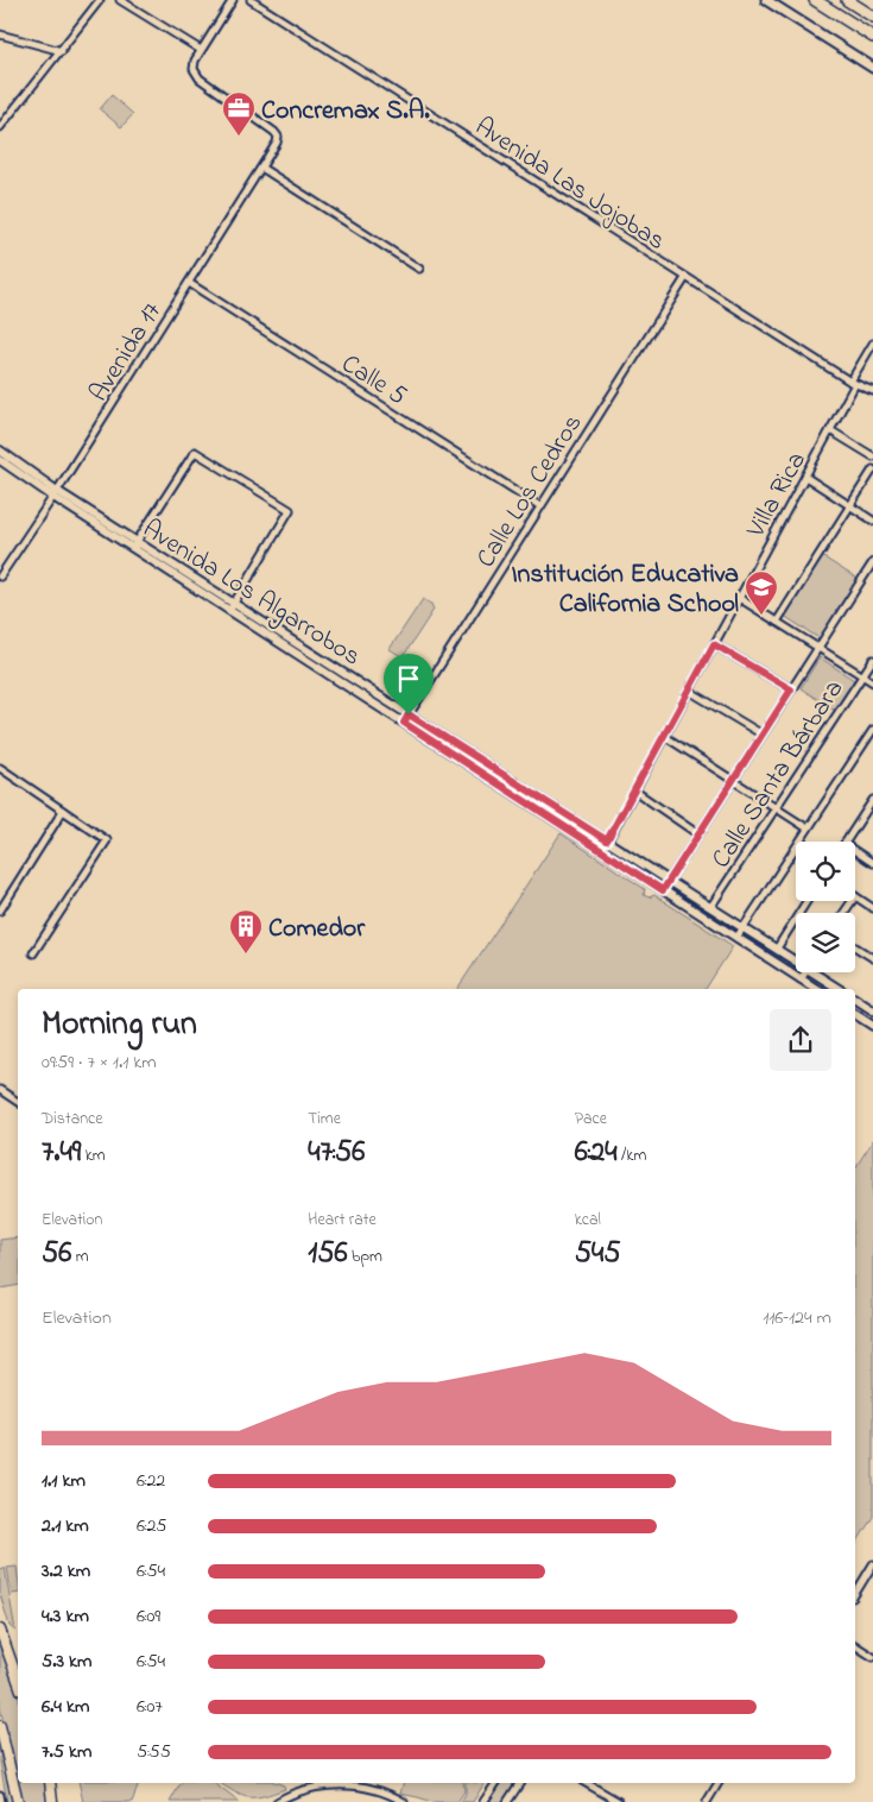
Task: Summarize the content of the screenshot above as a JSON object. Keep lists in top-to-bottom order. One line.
{"streets":{"street":["Avenida Las Jojobas","Avenida 17","Calle 5","Calle Los Cedros","Villa Rica","Avenida Los Algarrobos","Calle Santa Bárbara"]},"crossings":[["Avenida Las Jojobas","Calle Los Cedros"],["Avenida Las Jojobas","Villa Rica"],["Avenida 17","Calle 5"],["Avenida 17","Avenida Los Algarrobos"],["Calle 5","Calle Los Cedros"],["Calle Los Cedros","Avenida Los Algarrobos"],["Villa Rica","Avenida Los Algarrobos"],["Avenida Los Algarrobos","Calle Santa Bárbara"]],"places":{"office":["Concremax S.A."],"school or university":["Institución Educativa California School"],"building":["Comedor"]},"page":{"heading":["Morning run","09:59 · 7 × 1.1 km"],"stats":[["Distance","7.49 km"],["Time","47:56"],["Pace","6:24 /km"],["Elevation","56 m"],["Heart rate","156 bpm"],["kcal","545"]],"chart":["Elevation","116–124 m"],"list":[{"name":"1.1 km","note":"6:22"},{"name":"2.1 km","note":"6:25"},{"name":"3.2 km","note":"6:54"},{"name":"4.3 km","note":"6:09"},{"name":"5.3 km","note":"6:54"},{"name":"6.4 km","note":"6:07"},{"name":"7.5 km","note":"5:55"}]}}
